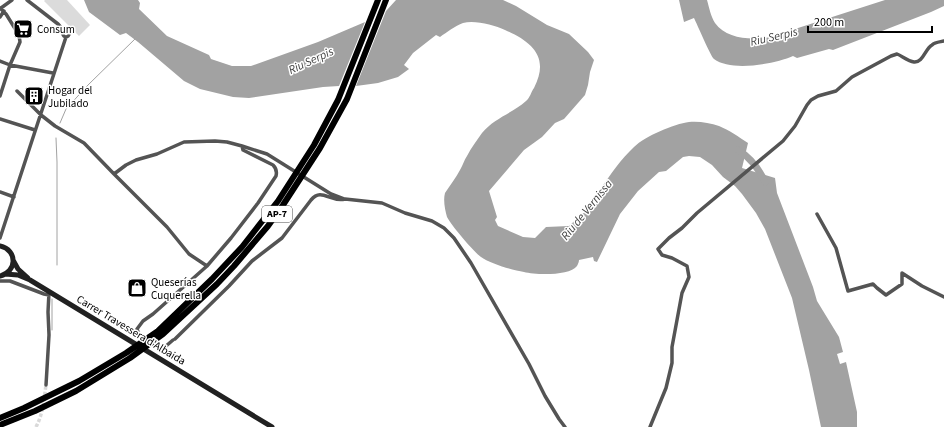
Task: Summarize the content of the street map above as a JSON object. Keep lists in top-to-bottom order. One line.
{"streets":{"highway":["AP-7"],"main road":["Carrer Travessera d'Albaida"]},"water":["Riu Serpis","Riu de Vernissa"],"places":{"supermarket":["Consum"],"building":["Hogar del Jubilado"],"shop":["Queserías Cuquerella"]},"scale_bar":"200 m"}
